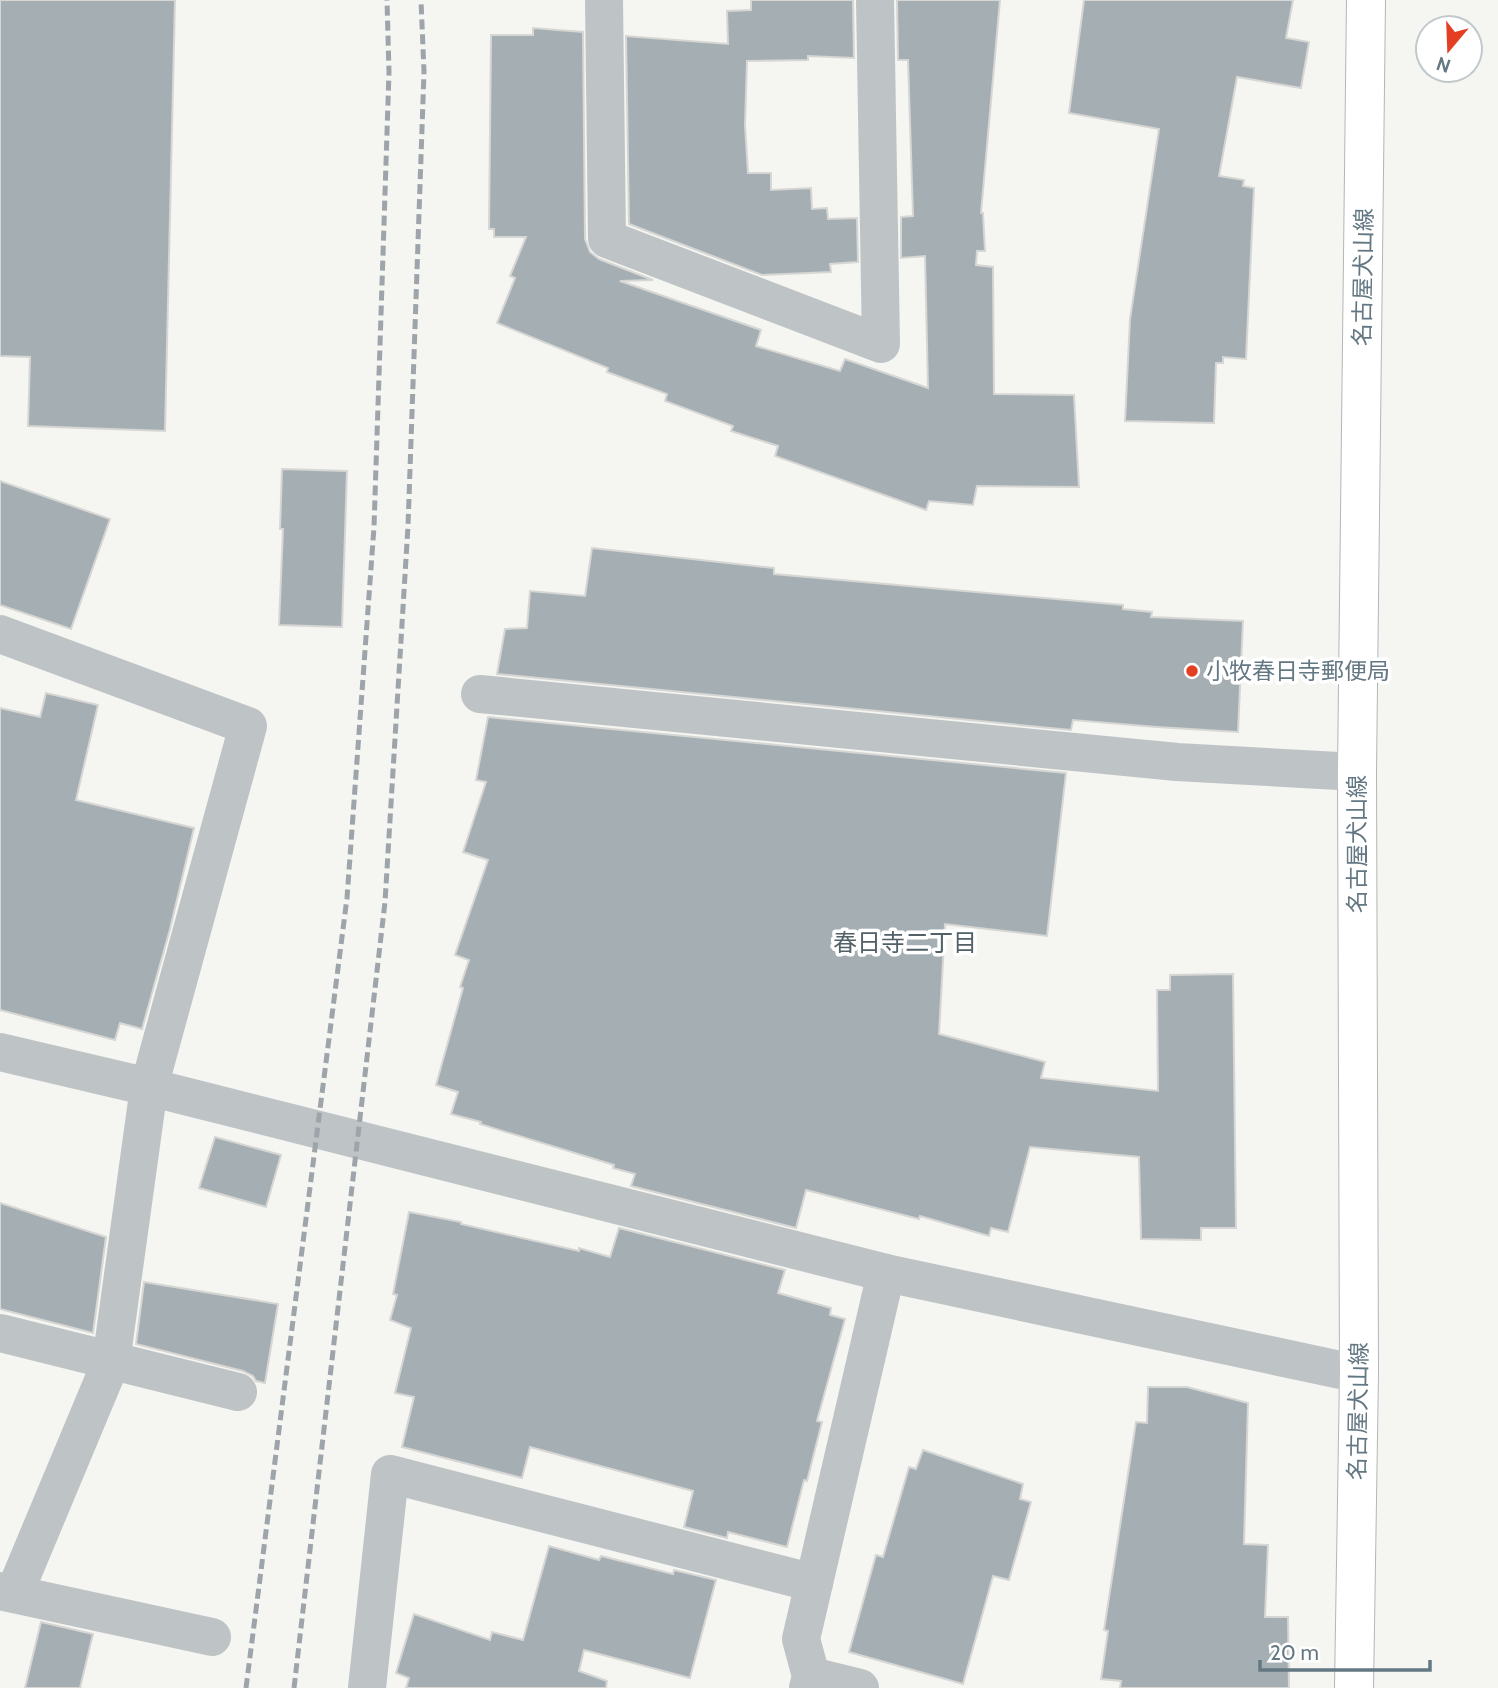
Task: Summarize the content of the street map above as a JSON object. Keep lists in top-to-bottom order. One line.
{"streets":{"main road":["名古屋犬山線"]},"districts":["春日寺二丁目"],"places":["小牧春日寺郵便局"],"scale_bar":"20 m","north":"bottom"}
